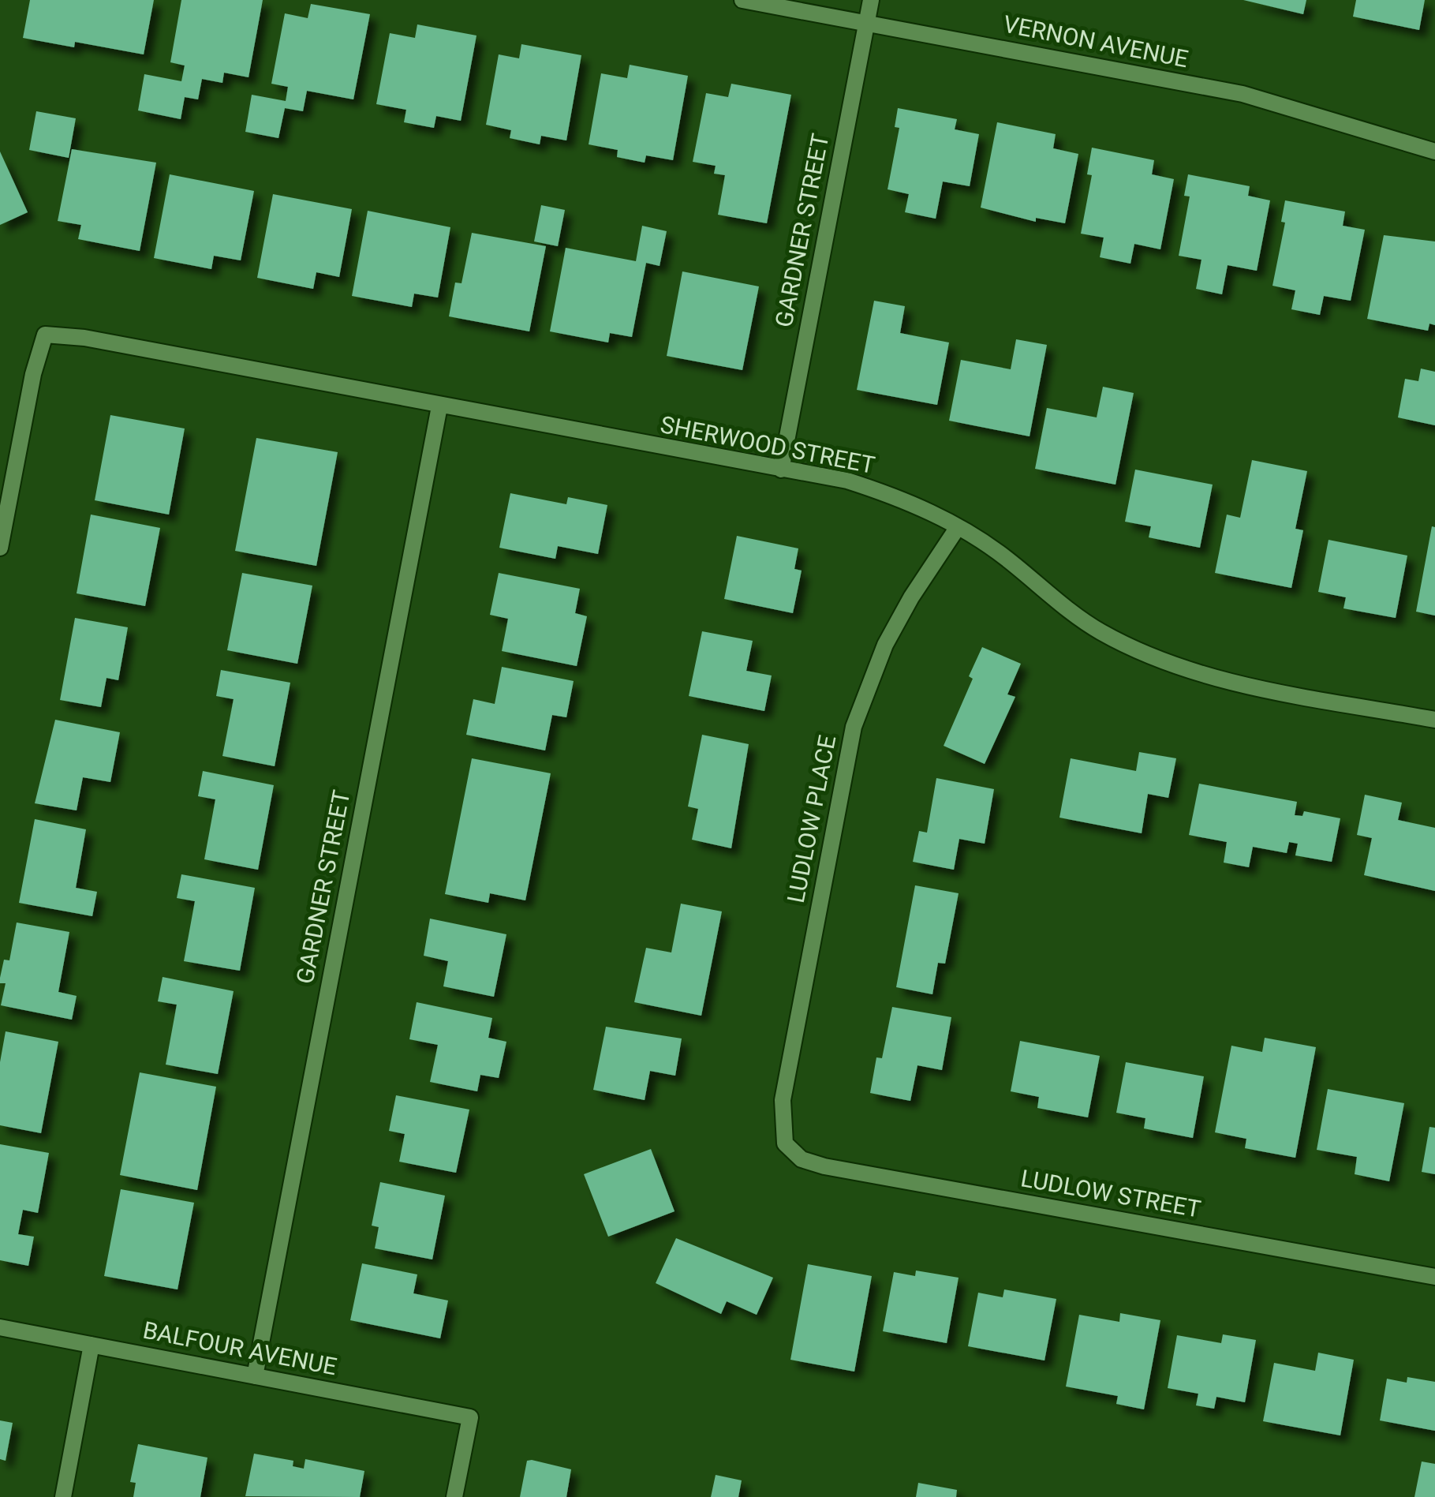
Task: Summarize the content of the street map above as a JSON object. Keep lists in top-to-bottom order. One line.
{"streets":{"street":["VERNON AVENUE","GARDNER STREET","SHERWOOD STREET","LUDLOW PLACE","LUDLOW STREET","BALFOUR AVENUE"]},"crossings":[["VERNON AVENUE","GARDNER STREET"],["GARDNER STREET","SHERWOOD STREET"],["GARDNER STREET","BALFOUR AVENUE"],["SHERWOOD STREET","LUDLOW PLACE"],["LUDLOW PLACE","LUDLOW STREET"]]}
